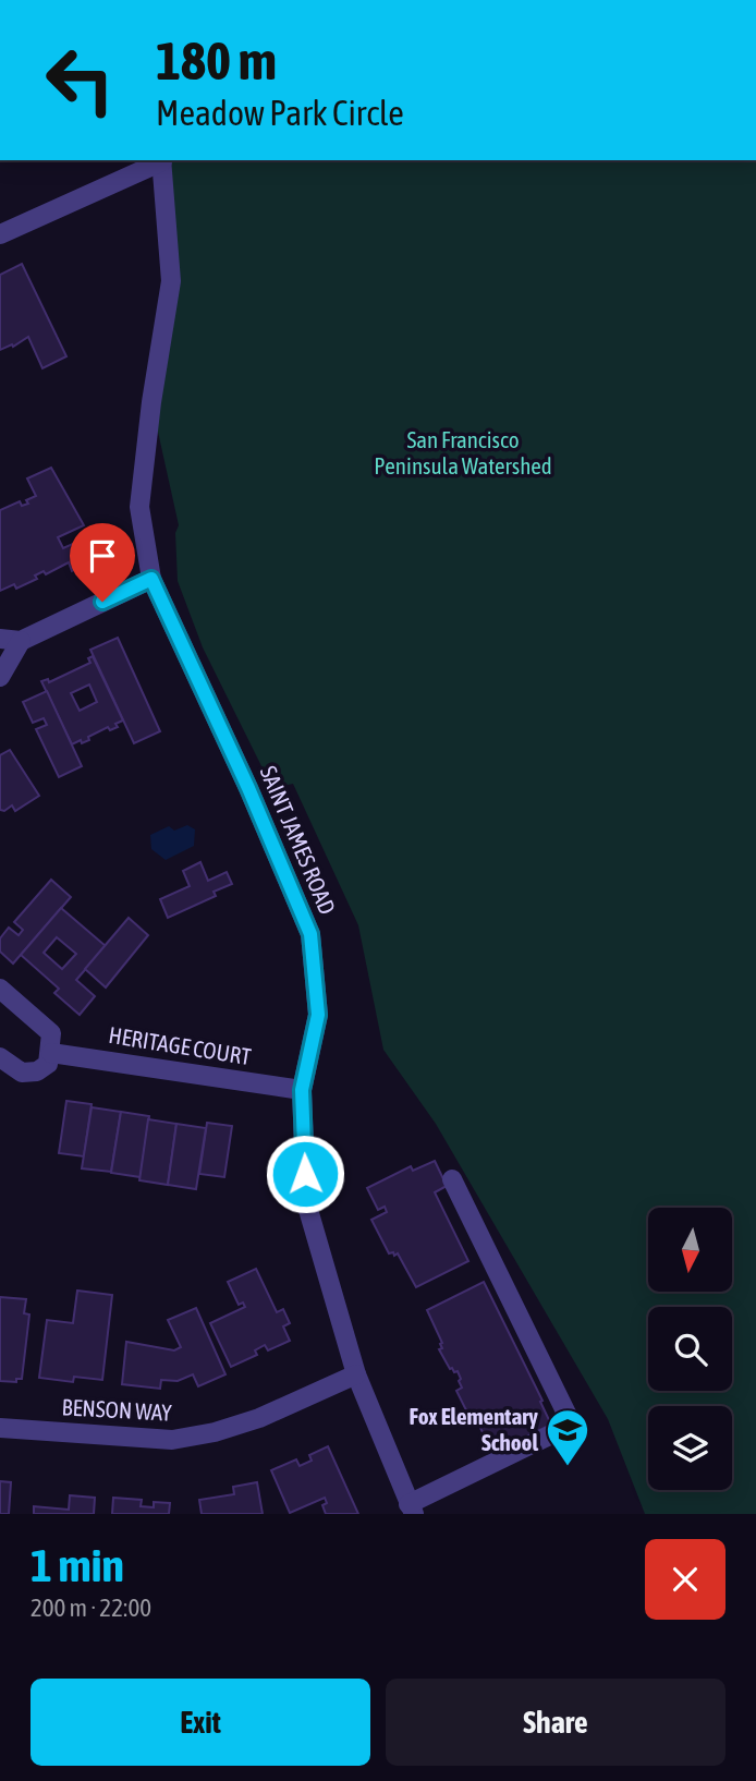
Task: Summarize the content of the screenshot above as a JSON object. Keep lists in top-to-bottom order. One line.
{"streets":{"street":["SAINT JAMES ROAD","HERITAGE COURT","BENSON WAY"]},"crossings":[["SAINT JAMES ROAD","HERITAGE COURT"],["SAINT JAMES ROAD","BENSON WAY"]],"parks":["San Francisco Peninsula Watershed"],"places":{"school or university":["Fox Elementary School"]},"north":"bottom","page":{"turn":["180 m","Meadow Park Circle"],"heading":["1 min","200 m · 22:00"],"buttons":["Exit","Share"]}}
